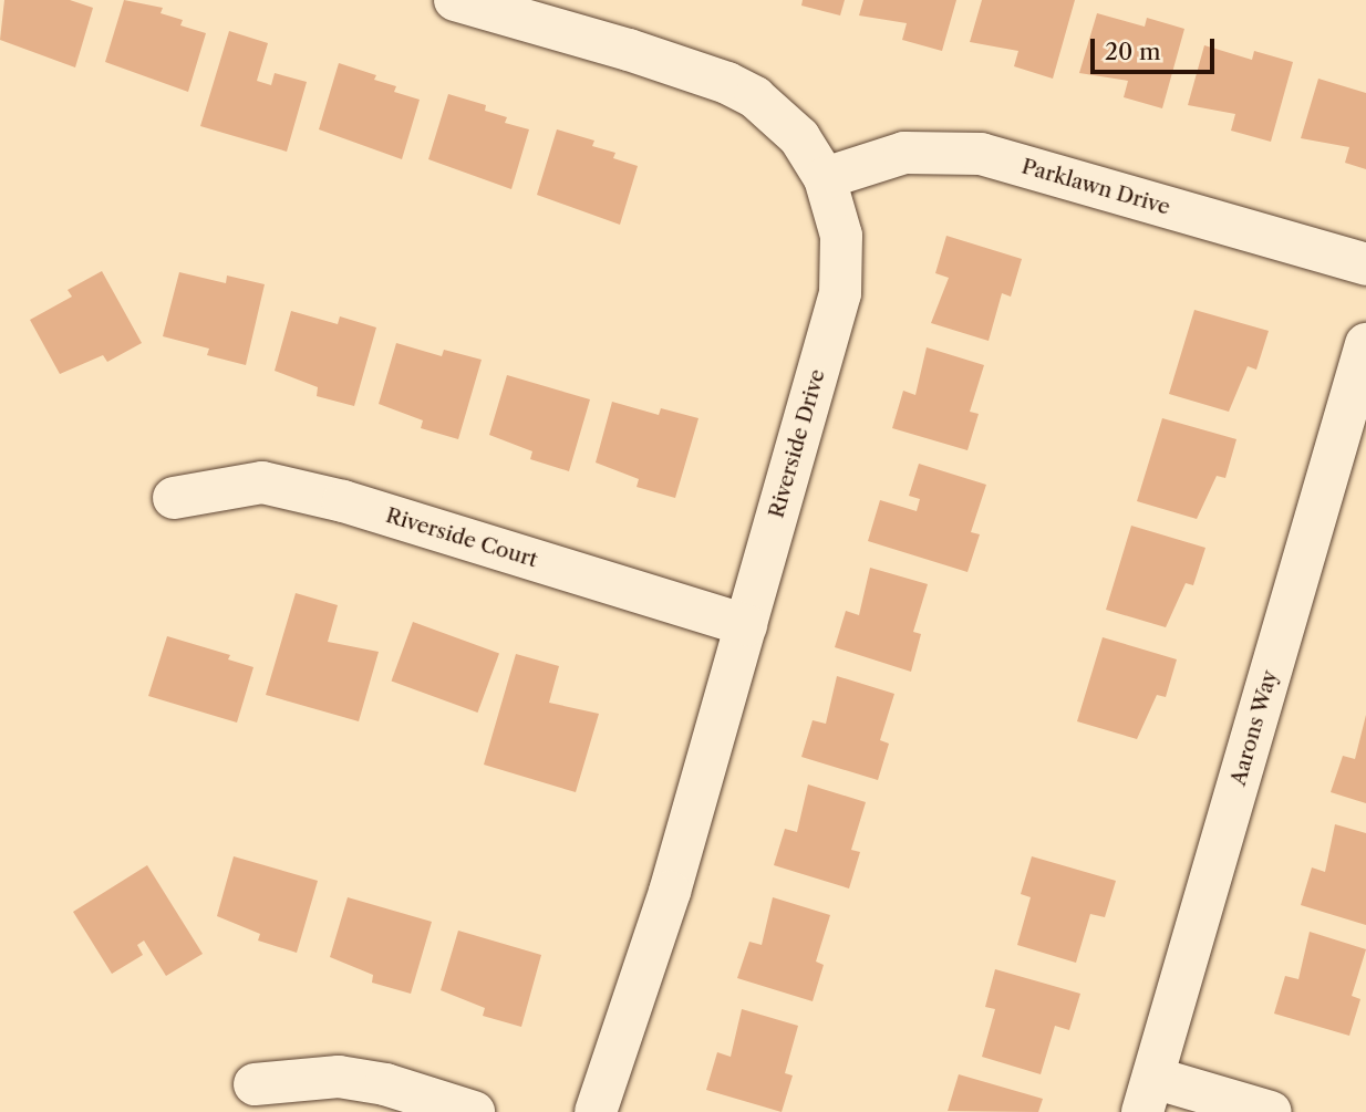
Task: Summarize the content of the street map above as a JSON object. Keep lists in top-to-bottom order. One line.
{"streets":{"street":["Parklawn Drive","Riverside Drive","Riverside Court","Aarons Way"]},"crossings":[["Parklawn Drive","Riverside Drive"],["Riverside Drive","Riverside Court"]],"scale_bar":"20 m"}
